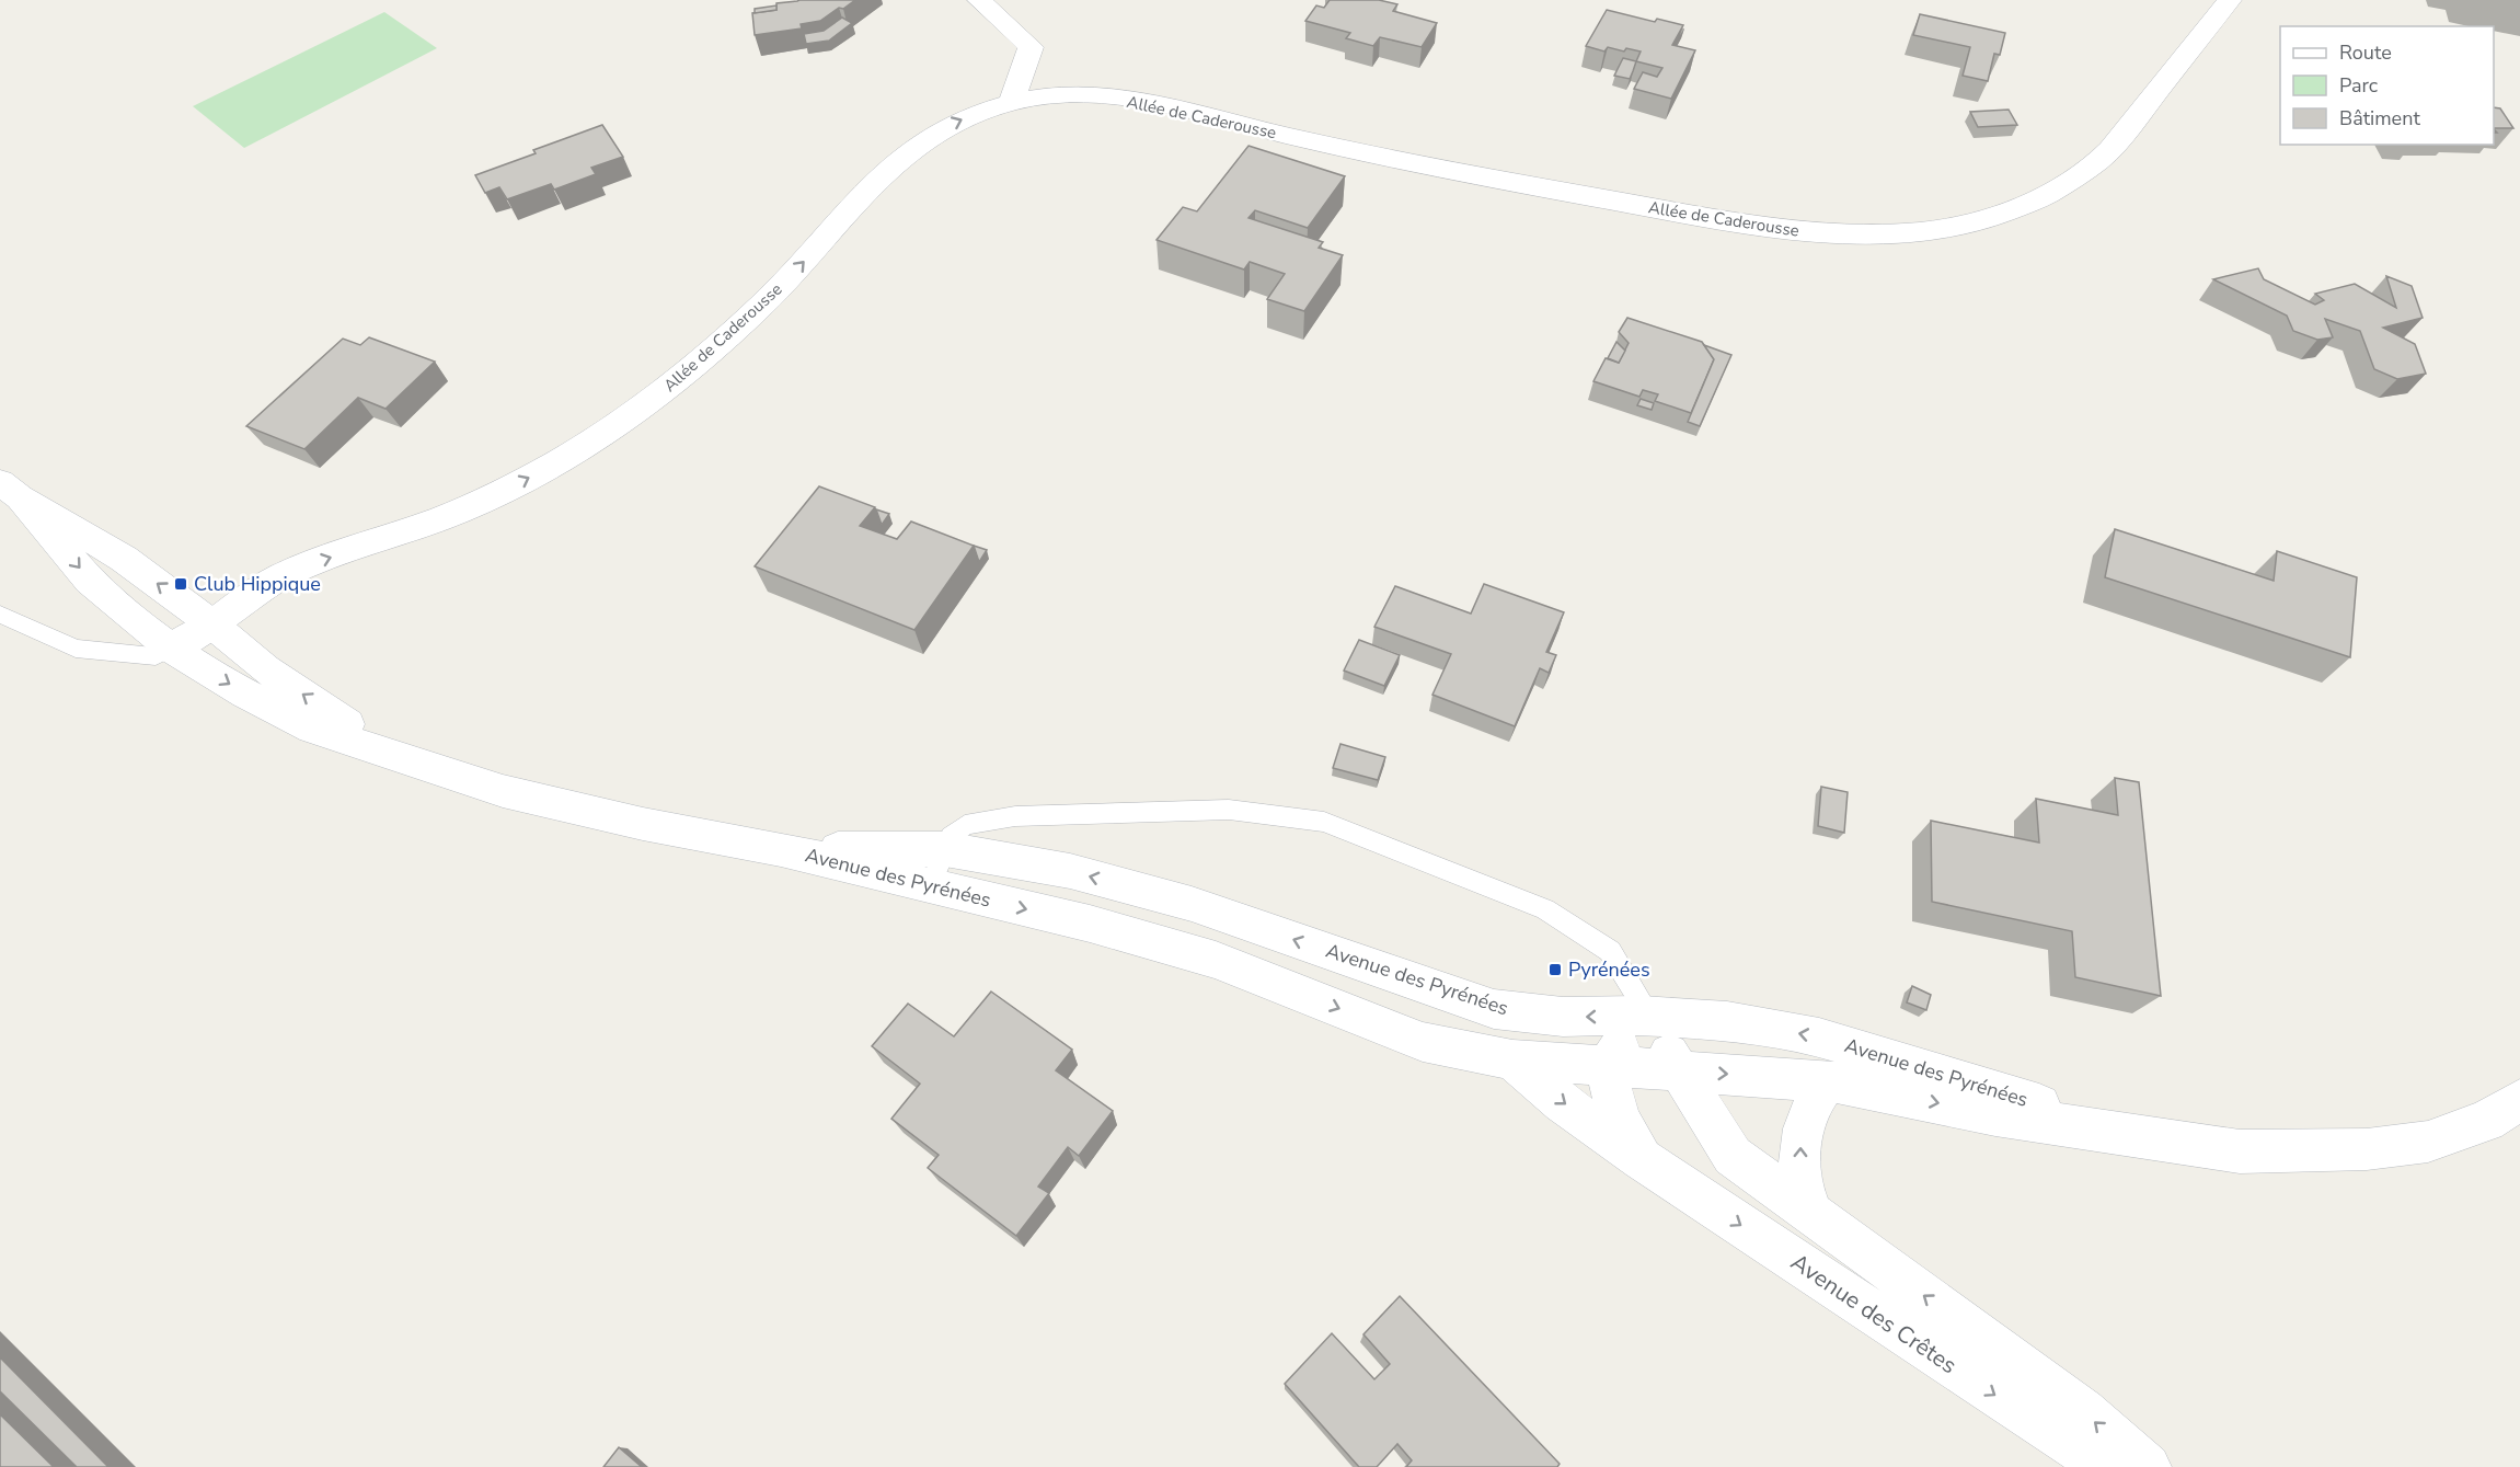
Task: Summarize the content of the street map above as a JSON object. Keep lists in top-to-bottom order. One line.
{"streets":{"street":["Allée de Caderousse","Avenue des Pyrénées","Avenue des Crêtes"]},"crossings":[["Allée de Caderousse","Avenue des Pyrénées"],["Avenue des Pyrénées","Avenue des Crêtes"]],"one_way":["Allée de Caderousse"],"places":{"transit":["Club Hippique","Pyrénées"]},"legend":["Route","Parc","Bâtiment"]}
